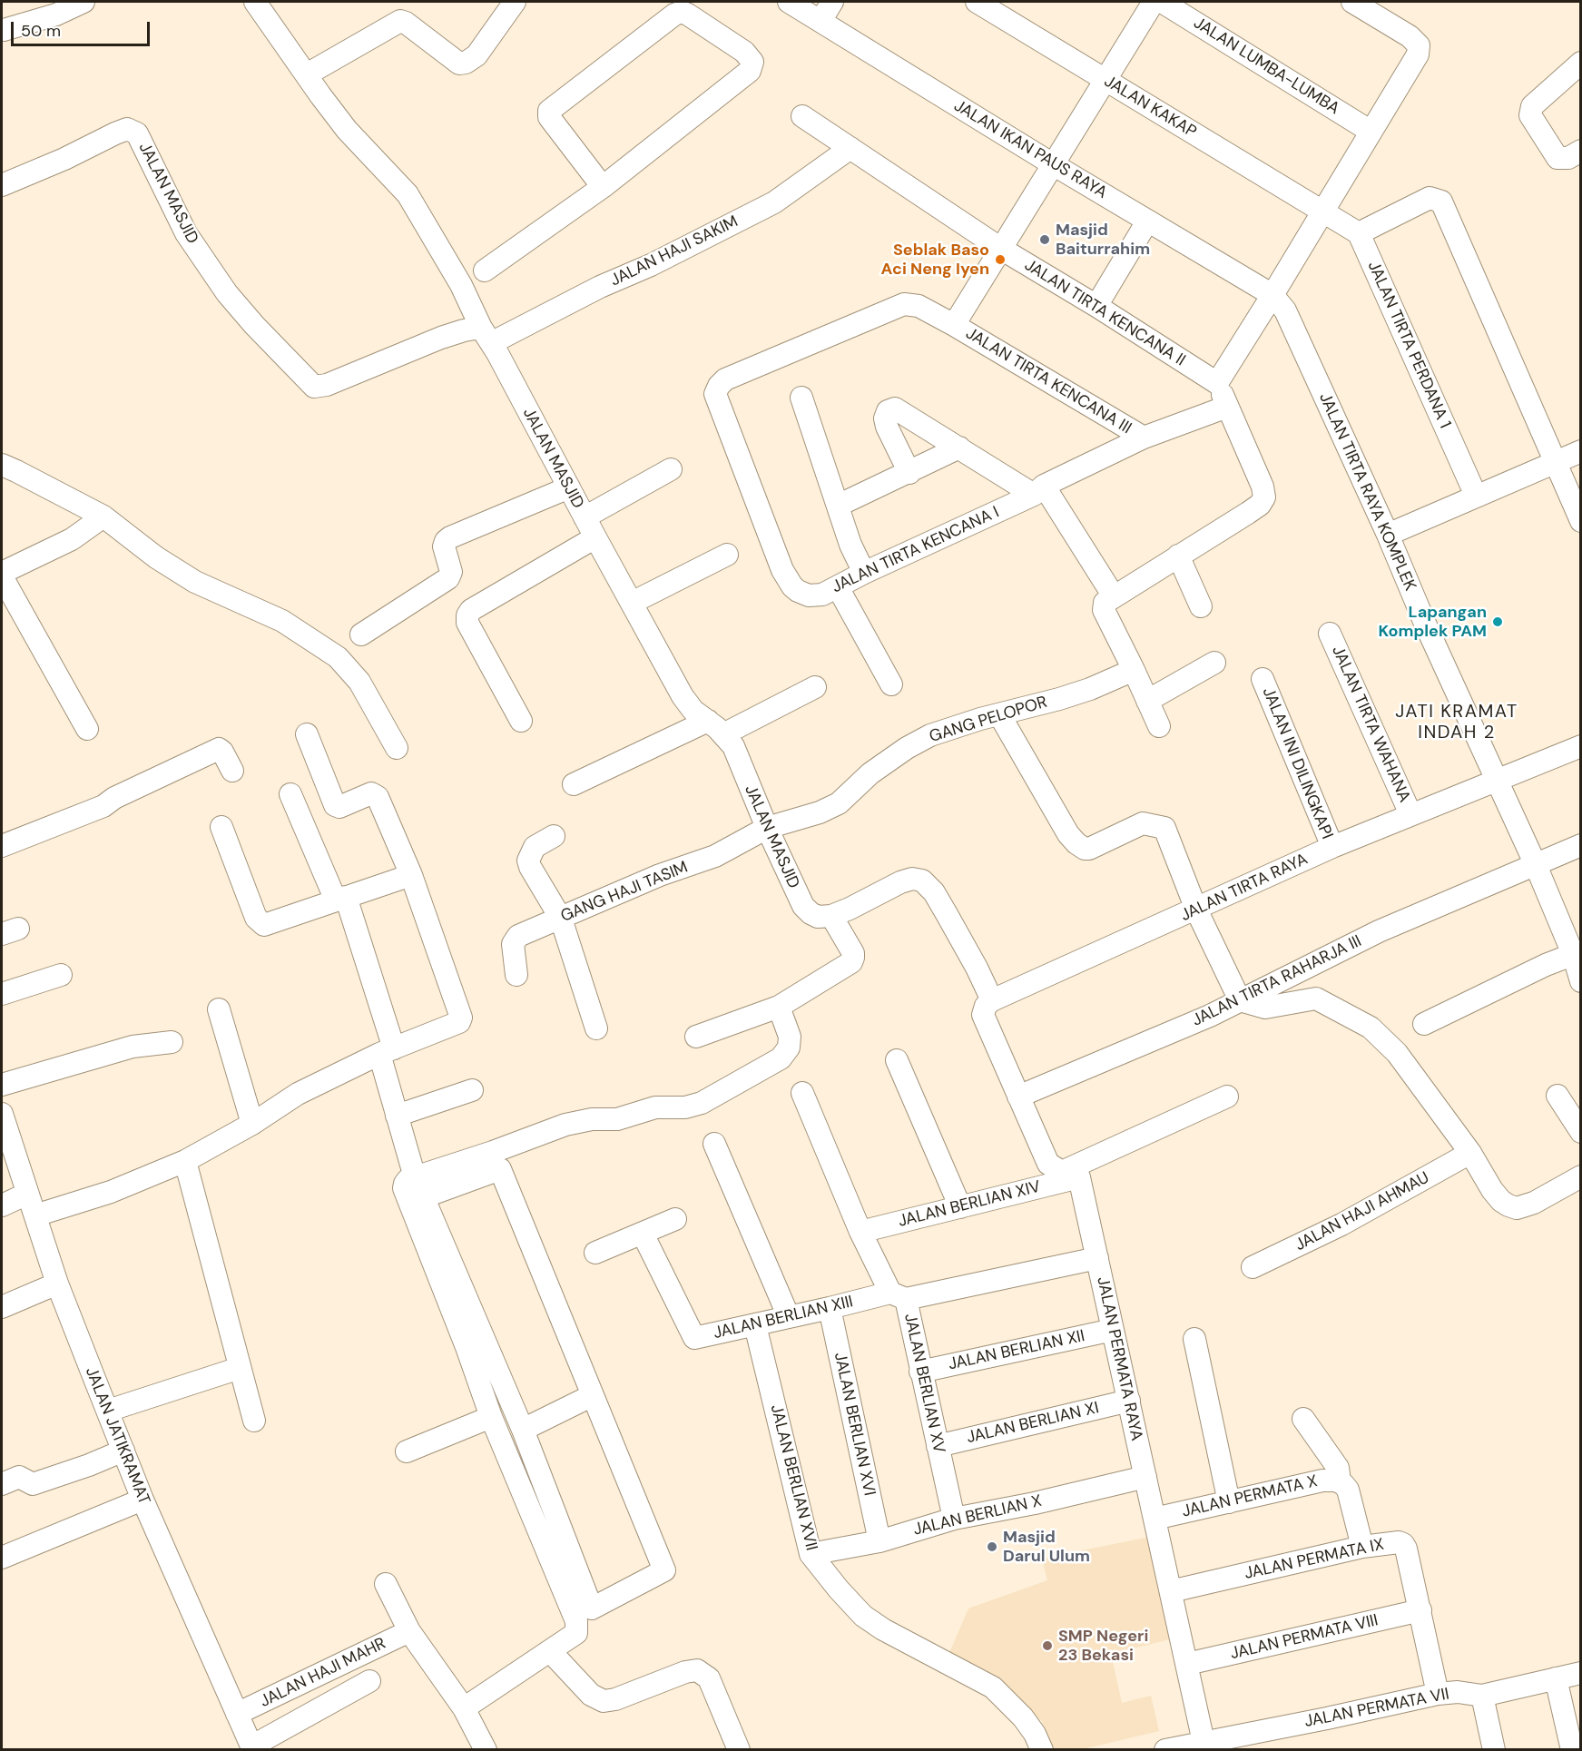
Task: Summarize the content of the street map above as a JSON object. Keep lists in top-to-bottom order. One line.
{"streets":{"street":["JALAN LUMBA-LUMBA","JALAN KAKAP","JALAN IKAN PAUS RAYA","JALAN MASJID","JALAN HAJI SAKIM","JALAN TIRTA KENCANA II","JALAN TIRTA PERDANA 1","JALAN TIRTA KENCANA III","JALAN TIRTA RAYA KOMPLEK","JALAN TIRTA KENCANA I","GANG PELOPOR","JALAN TIRTA WAHANA","JALAN INI DILINGKAPI","JALAN TIRTA RAYA","GANG HAJI TASIM","JALAN TIRTA RAHARJA III","JALAN BERLIAN XIV","JALAN HAJI AHMAU","JALAN BERLIAN XIII","JALAN BERLIAN XII","JALAN PERMATA RAYA","JALAN BERLIAN XV","JALAN BERLIAN XI","JALAN BERLIAN XVI","JALAN JATIKRAMAT","JALAN BERLIAN XVII","JALAN PERMATA X","JALAN BERLIAN X","JALAN PERMATA IX","JALAN PERMATA VIII","JALAN HAJI MAHR","JALAN PERMATA VII"]},"crossings":[["JALAN IKAN PAUS RAYA","JALAN TIRTA RAYA KOMPLEK"],["JALAN MASJID","JALAN HAJI SAKIM"],["JALAN MASJID","GANG PELOPOR"],["JALAN MASJID","GANG HAJI TASIM"],["JALAN HAJI SAKIM","JALAN TIRTA KENCANA II"],["JALAN TIRTA KENCANA III","JALAN TIRTA KENCANA I"],["JALAN TIRTA RAYA KOMPLEK","JALAN TIRTA RAYA"],["JALAN TIRTA RAYA KOMPLEK","JALAN TIRTA RAHARJA III"],["GANG PELOPOR","GANG HAJI TASIM"],["JALAN TIRTA WAHANA","JALAN TIRTA RAYA"],["JALAN INI DILINGKAPI","JALAN TIRTA RAYA"],["JALAN BERLIAN XIV","JALAN PERMATA RAYA"],["JALAN BERLIAN XIV","JALAN BERLIAN XV"],["JALAN BERLIAN XIII","JALAN PERMATA RAYA"],["JALAN BERLIAN XIII","JALAN BERLIAN XV"],["JALAN BERLIAN XIII","JALAN BERLIAN XVI"],["JALAN BERLIAN XIII","JALAN BERLIAN XVII"],["JALAN BERLIAN XII","JALAN PERMATA RAYA"],["JALAN BERLIAN XII","JALAN BERLIAN XV"],["JALAN PERMATA RAYA","JALAN BERLIAN XI"],["JALAN PERMATA RAYA","JALAN PERMATA X"],["JALAN PERMATA RAYA","JALAN BERLIAN X"],["JALAN PERMATA RAYA","JALAN PERMATA IX"],["JALAN PERMATA RAYA","JALAN PERMATA VIII"],["JALAN PERMATA RAYA","JALAN PERMATA VII"],["JALAN BERLIAN XV","JALAN BERLIAN XI"],["JALAN BERLIAN XV","JALAN BERLIAN X"],["JALAN BERLIAN XVI","JALAN BERLIAN X"],["JALAN JATIKRAMAT","JALAN HAJI MAHR"],["JALAN BERLIAN XVII","JALAN BERLIAN X"],["JALAN PERMATA X","JALAN PERMATA IX"],["JALAN PERMATA IX","JALAN PERMATA VIII"],["JALAN PERMATA IX","JALAN PERMATA VII"]],"districts":["JATI KRAMAT INDAH 2"],"places":["Masjid Baiturrahim","Seblak Baso Aci Neng Iyen","Lapangan Komplek PAM","Masjid Darul Ulum","SMP Negeri 23 Bekasi"],"scale_bar":"50 m"}
